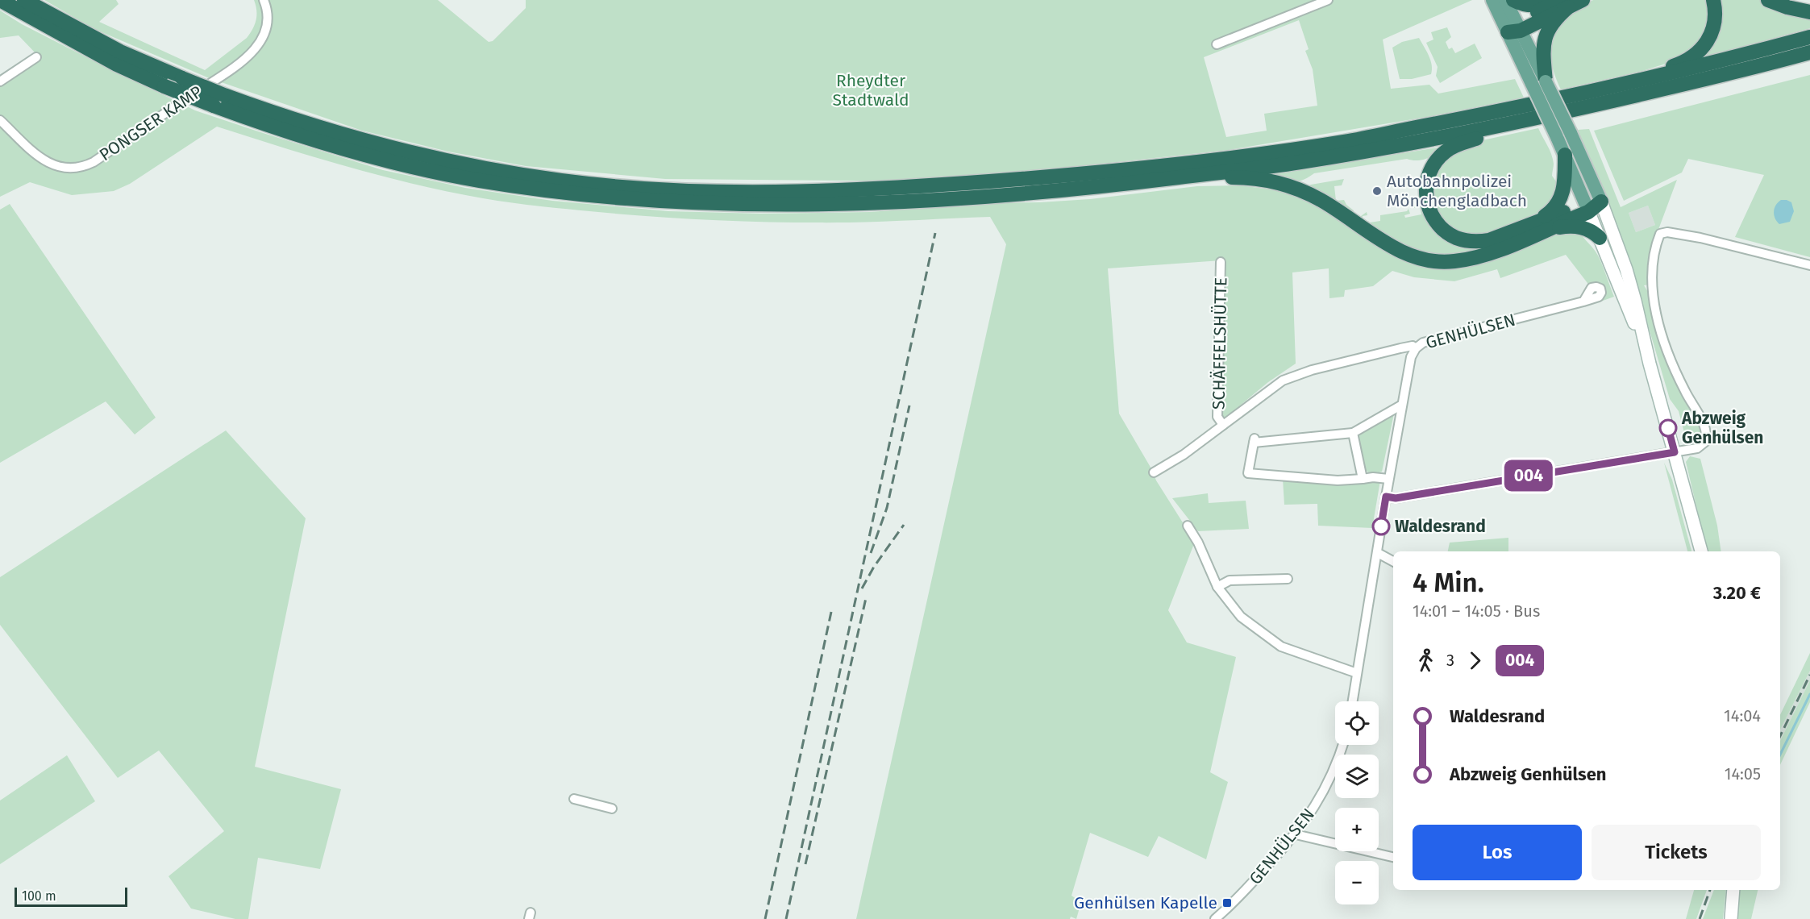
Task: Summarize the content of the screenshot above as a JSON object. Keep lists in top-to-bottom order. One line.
{"streets":{"street":["PONGSER KAMP","GENHÜLSEN","SCHÄFFELSHÜTTE"]},"crossings":[["GENHÜLSEN","SCHÄFFELSHÜTTE"]],"parks":["Rheydter Stadtwald"],"places":{"other":["Autobahnpolizei Mönchengladbach","Abzweig Genhülsen","Waldesrand"],"transit":["Genhülsen Kapelle"]},"lines":["bus line 004"],"scale_bar":"100 m","page":{"on_map":"004","heading":["4 Min.","14:01 – 14:05 · Bus","3.20 €"],"legs":["3","004"],"list":[{"name":"Waldesrand","value":"14:04"},{"name":"Abzweig Genhülsen","value":"14:05"}],"map_buttons":["+","−"],"buttons":["Los","Tickets"],"scale":"100 m"}}
